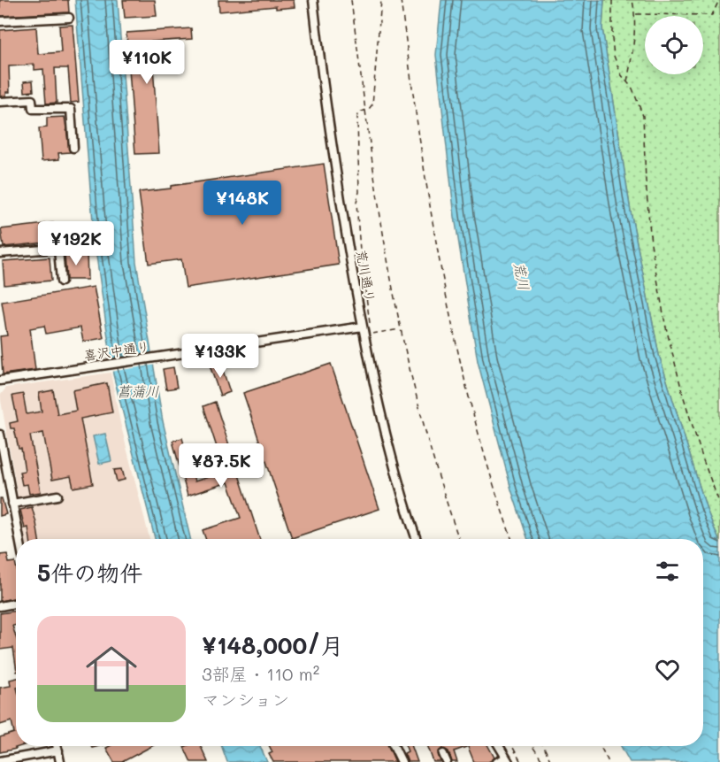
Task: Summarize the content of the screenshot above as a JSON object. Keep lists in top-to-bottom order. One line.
{"streets":{"street":["荒川通り","喜沢中通り"]},"crossings":[["荒川通り","喜沢中通り"]],"water":["荒川","菖蒲川"],"page":{"price":["¥110K","¥148K","¥192K","¥133K","¥87.5K"],"heading":"5件の物件","list":[{"name":"¥148,000/月","note":"3部屋 · 110 m² · マンション"}]}}
